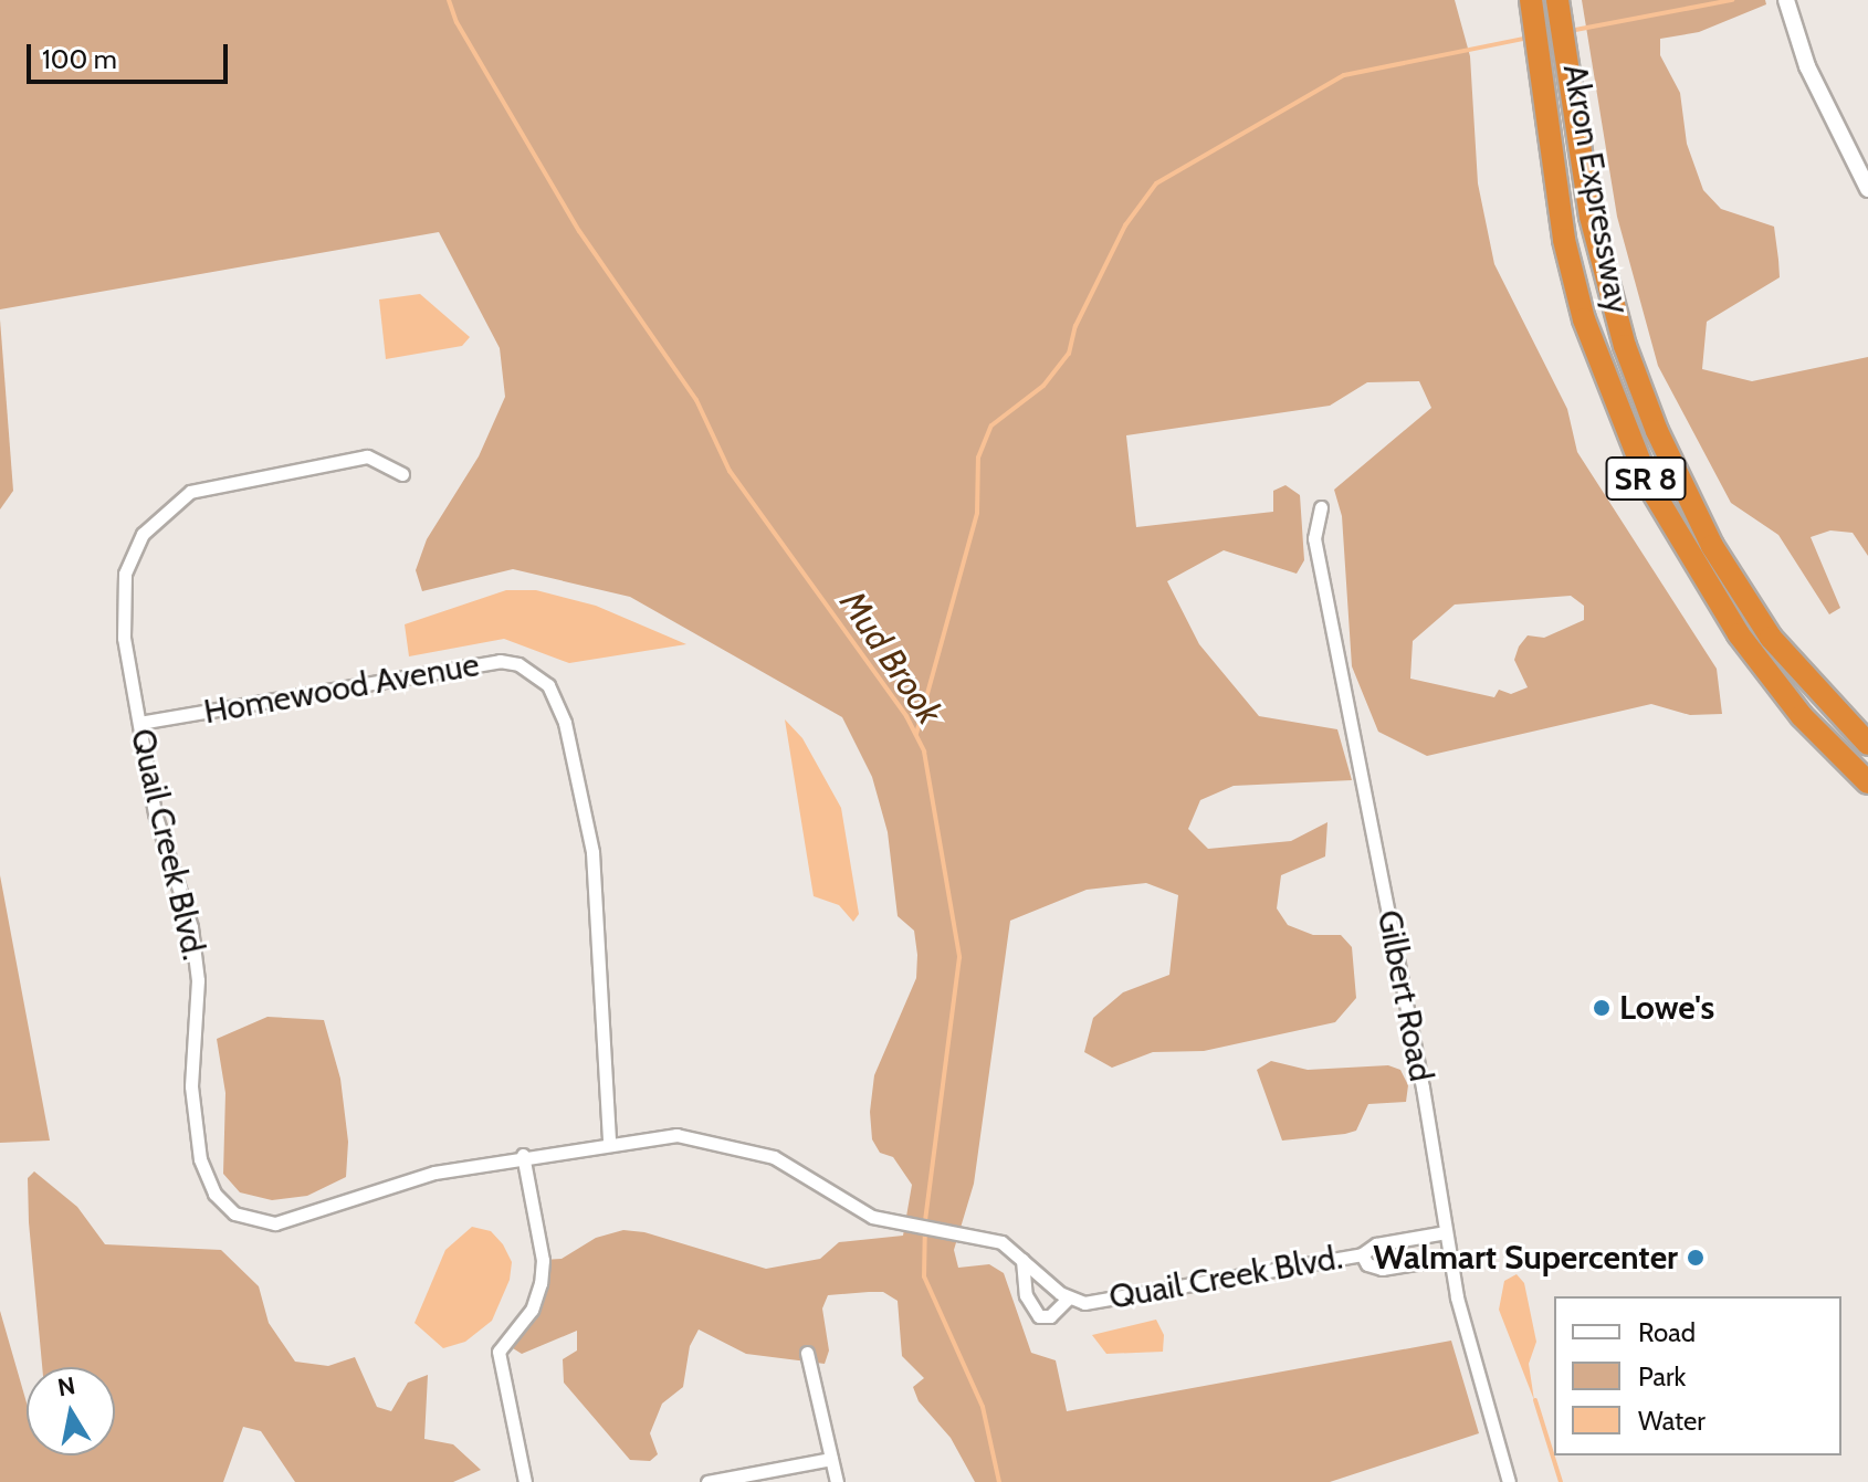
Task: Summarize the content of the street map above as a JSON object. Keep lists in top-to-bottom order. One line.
{"streets":{"highway":["Akron Expressway","SR 8"],"street":["Homewood Avenue","Quail Creek Blvd.","Gilbert Road"]},"crossings":[["Homewood Avenue","Quail Creek Blvd."],["Quail Creek Blvd.","Gilbert Road"]],"water":["Mud Brook"],"places":["Lowe's","Walmart Supercenter"],"legend":["Road","Park","Water"],"scale_bar":"100 m","north":"top"}
